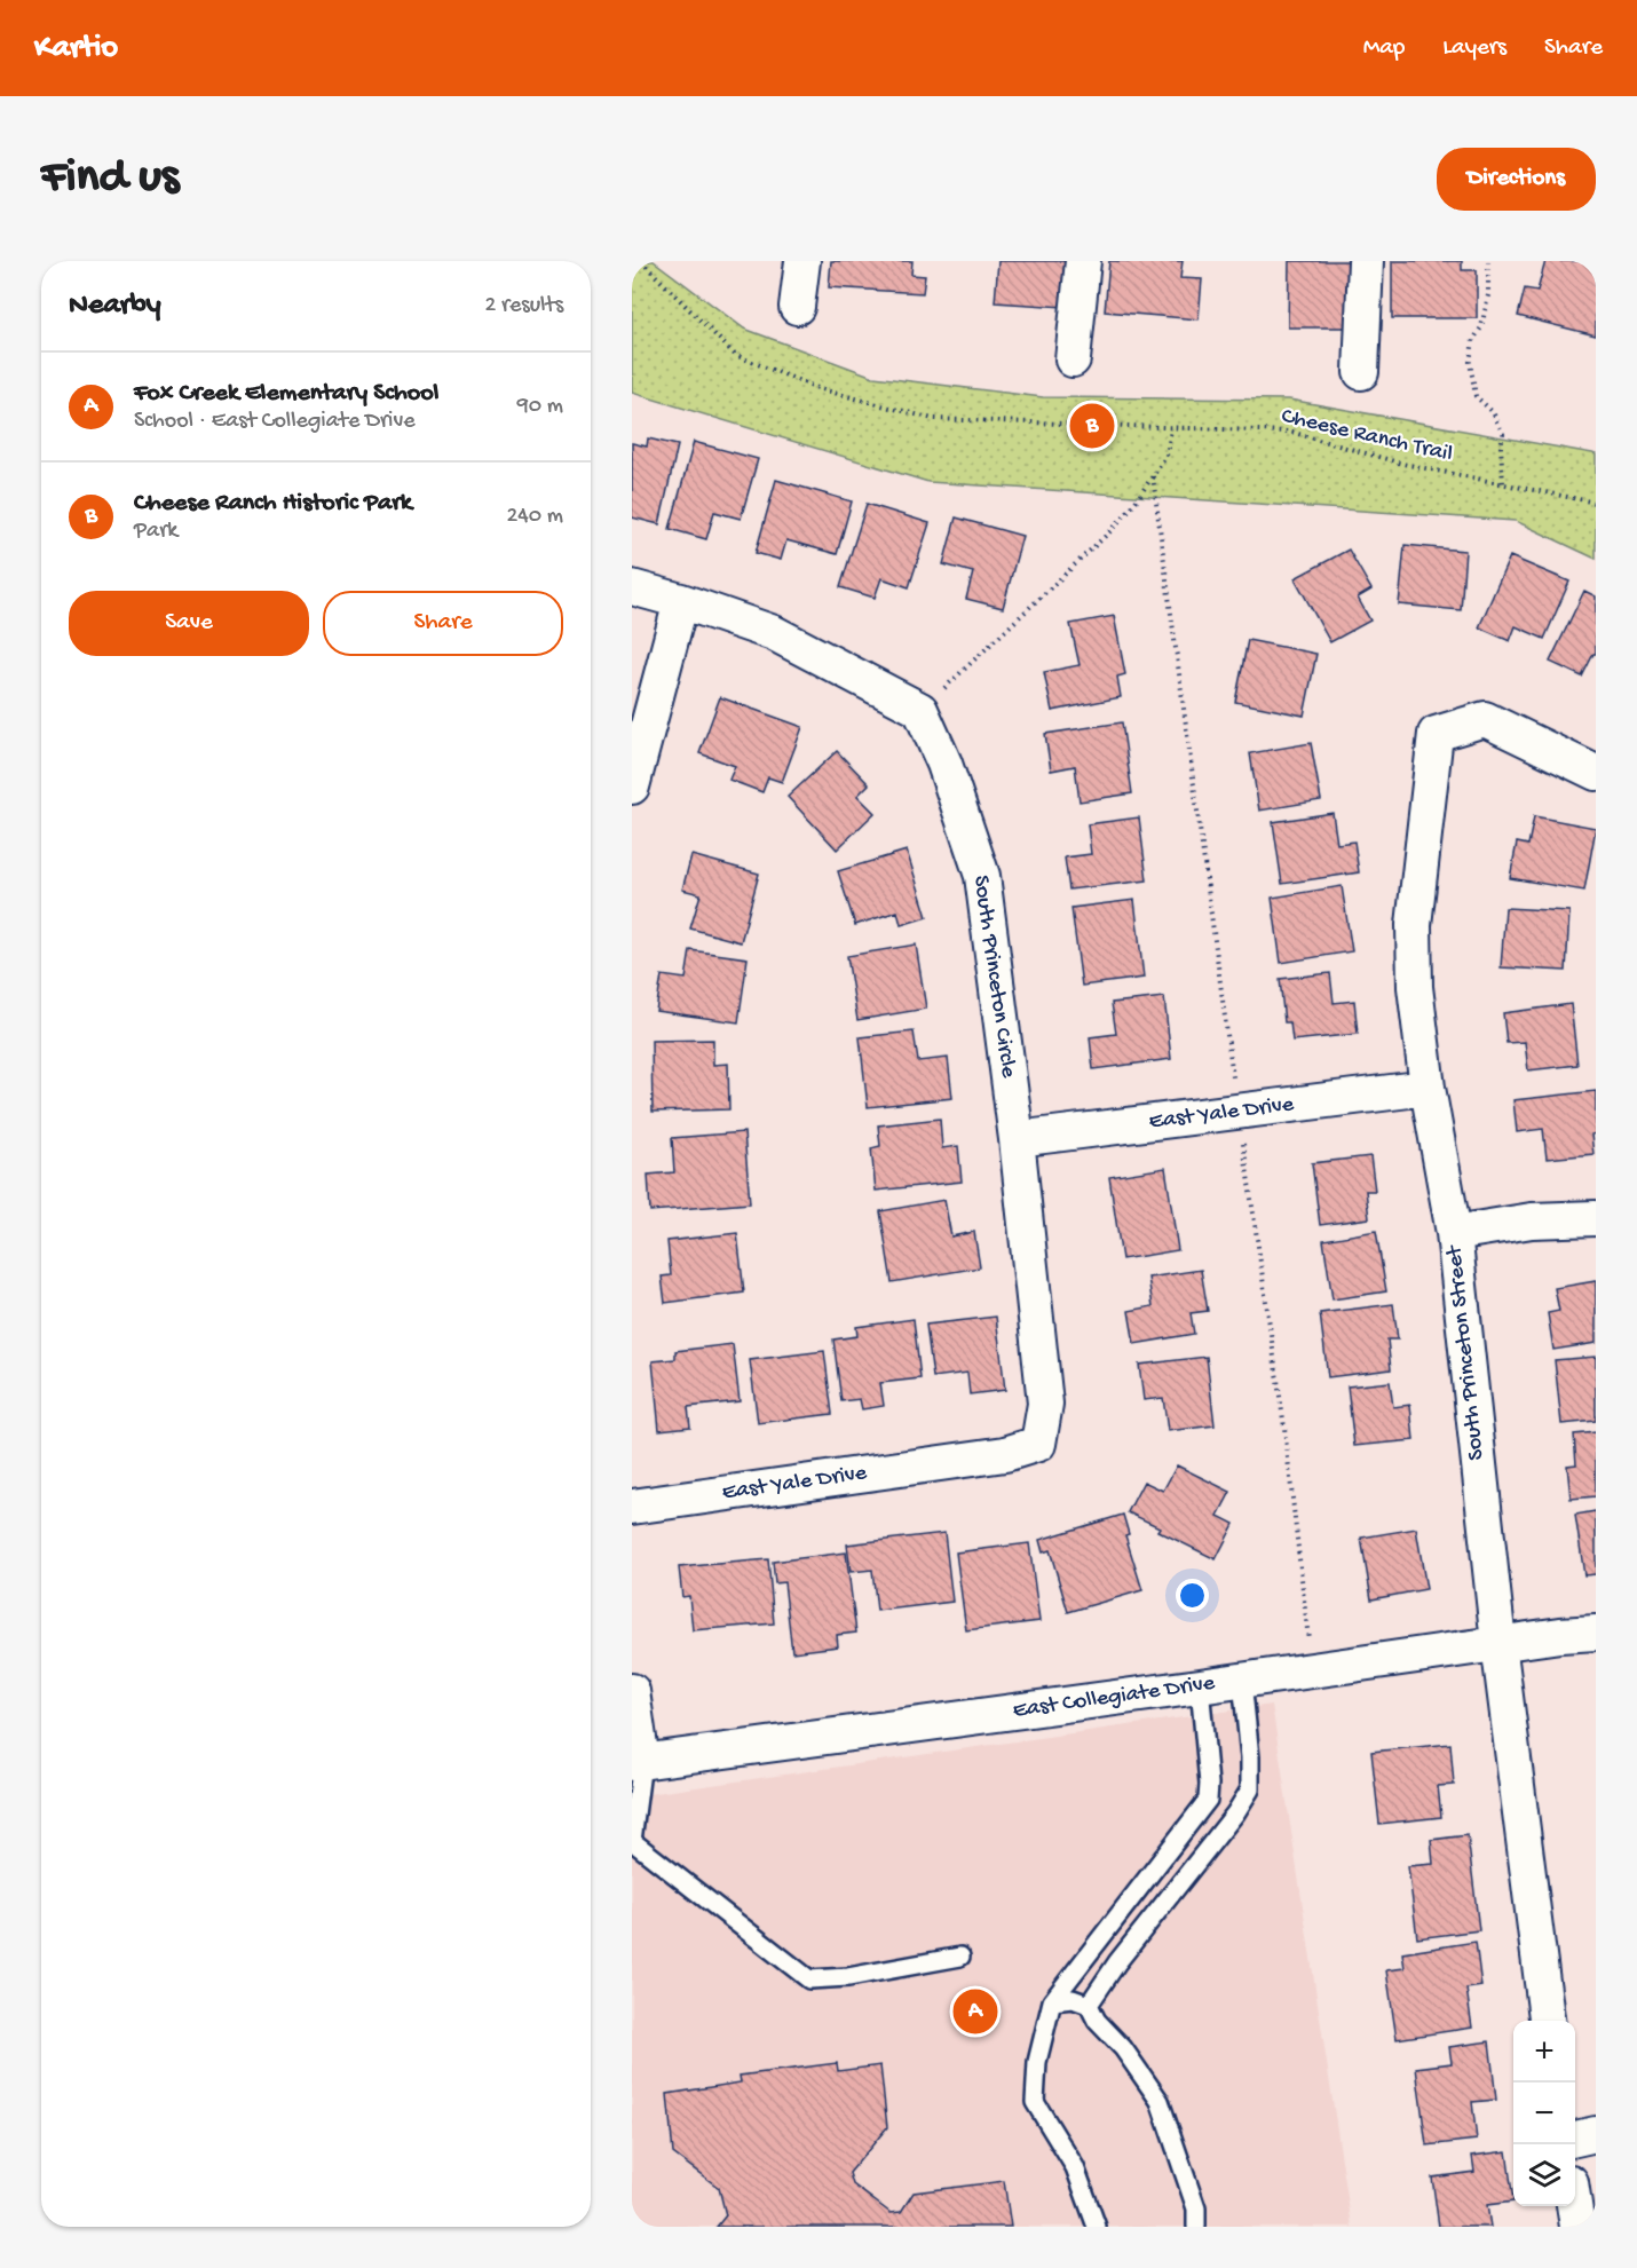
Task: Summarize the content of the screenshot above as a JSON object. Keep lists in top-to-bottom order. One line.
{"streets":{"street":["South Princeton Circle","East Yale Drive","South Princeton Street","East Collegiate Drive"],"path":["Cheese Ranch Trail"]},"crossings":[["South Princeton Circle","East Yale Drive"],["East Yale Drive","South Princeton Street"],["South Princeton Street","East Collegiate Drive"]],"page":{"header":"Kartio","nav":["Map","Layers","Share"],"buttons":["Directions",["Save","Share"]],"title":"Find us","heading":["Nearby","2 results"],"list":[{"mark":"A","name":"Fox Creek Elementary School","note":"School · East Collegiate Drive","value":"90 m"},{"mark":"B","name":"Cheese Ranch Historic Park","note":"Park","value":"240 m"}],"pins":["B","A"],"map_buttons":["+","−"]}}
